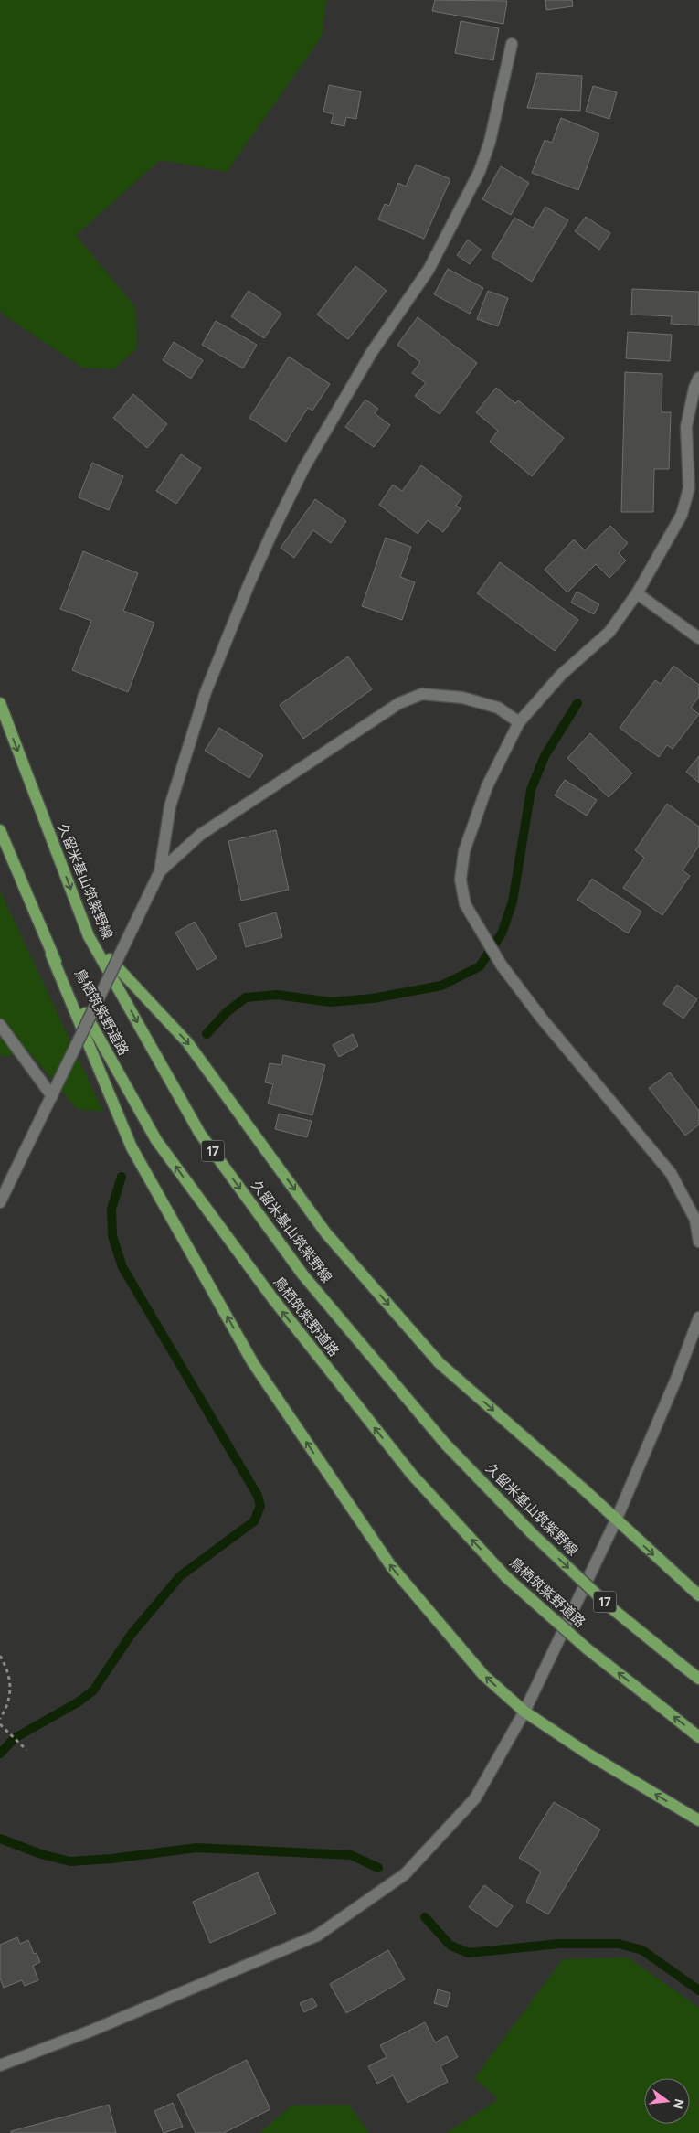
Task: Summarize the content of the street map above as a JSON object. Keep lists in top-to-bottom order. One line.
{"streets":{"main road":["久留米基山筑紫野線","鳥栖筑紫野道路","17"]},"north":"right"}
